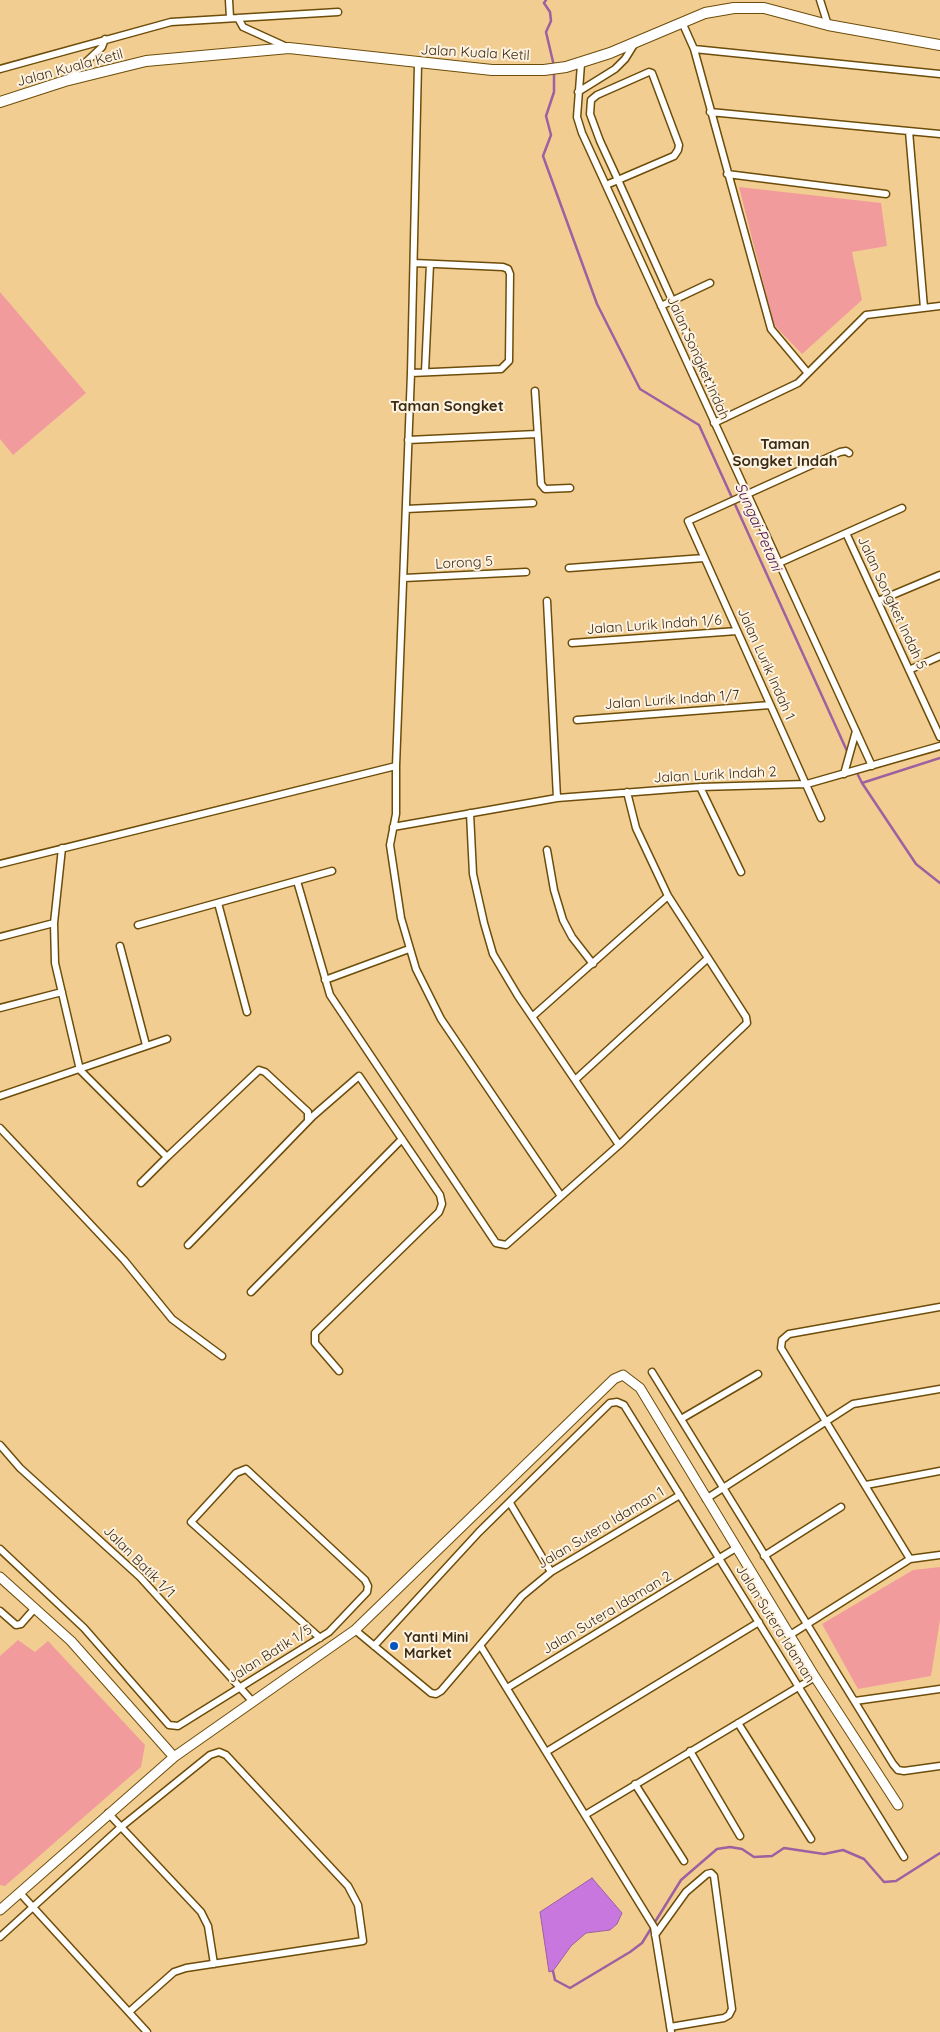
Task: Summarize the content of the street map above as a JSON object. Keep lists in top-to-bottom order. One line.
{"streets":{"main road":["Jalan Kuala Ketil"],"street":["Jalan Songket Indah","Lorong 5","Jalan Songket Indah 5","Jalan Lurik Indah 1/6","Jalan Lurik Indah 1","Jalan Lurik Indah 1/7","Jalan Lurik Indah 2","Jalan Sutera Idaman 1","Jalan Batik 1/1","Jalan Sutera Idaman 2","Jalan Sutera Idaman","Jalan Batik 1/5"]},"crossings":[["Jalan Kuala Ketil","Jalan Songket Indah"],["Jalan Songket Indah","Jalan Lurik Indah 1"],["Jalan Songket Indah","Jalan Lurik Indah 2"],["Jalan Lurik Indah 1/6","Jalan Lurik Indah 1"],["Jalan Lurik Indah 1","Jalan Lurik Indah 1/7"],["Jalan Lurik Indah 1","Jalan Lurik Indah 2"],["Jalan Sutera Idaman 1","Jalan Sutera Idaman"],["Jalan Batik 1/1","Jalan Batik 1/5"],["Jalan Sutera Idaman 2","Jalan Sutera Idaman"]],"districts":["Taman Songket","Taman Songket Indah"],"water":["Sungai Petani"],"places":["Yanti Mini Market"]}
